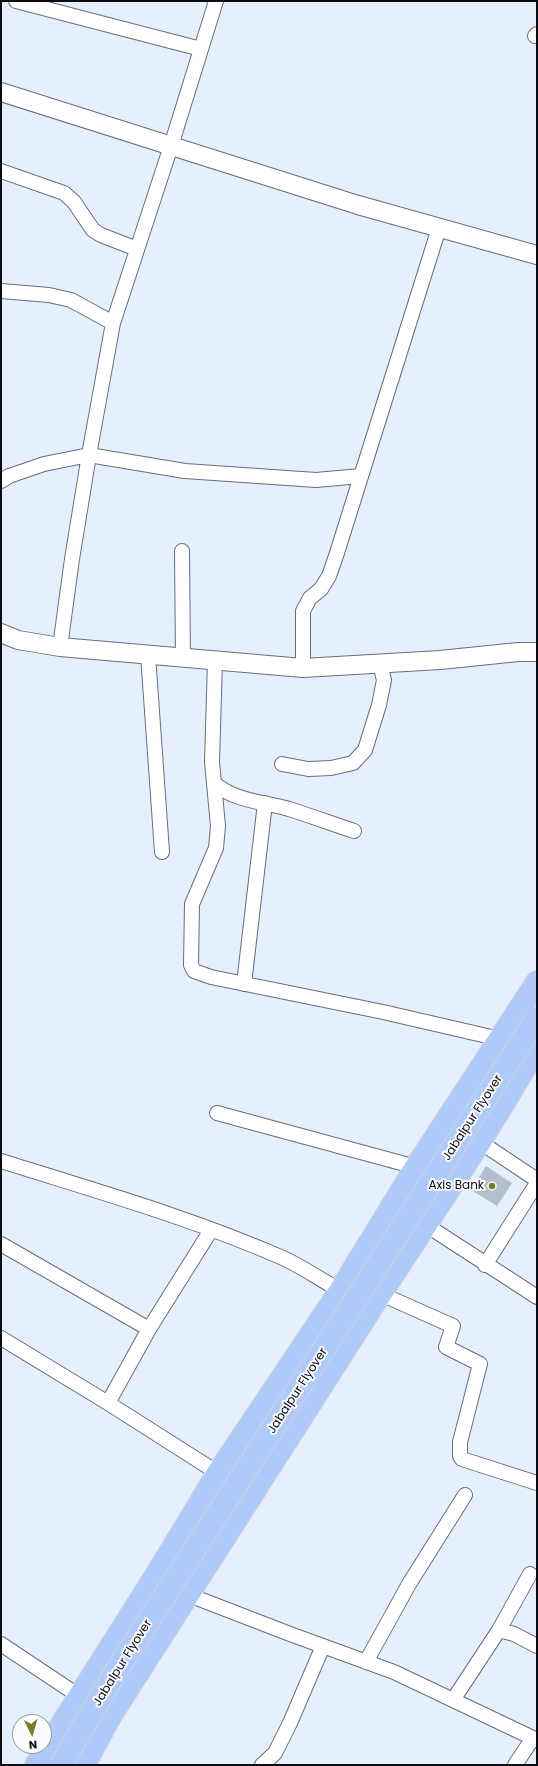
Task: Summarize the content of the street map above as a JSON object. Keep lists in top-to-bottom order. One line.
{"streets":{"main road":["Jabalpur Flyover"]},"places":["Axis Bank"],"north":"bottom"}
